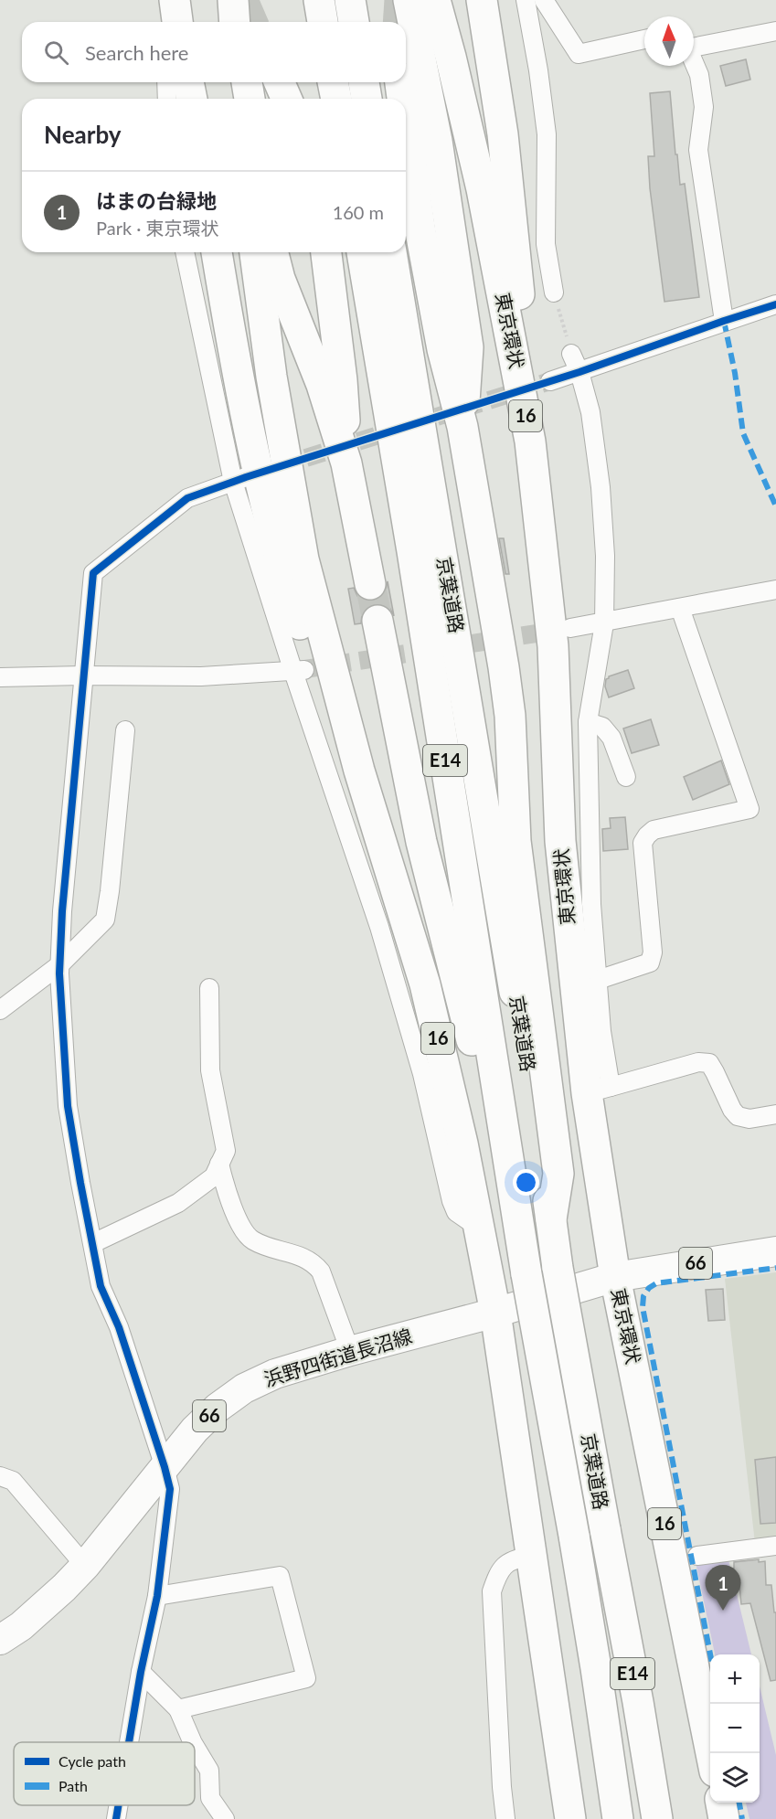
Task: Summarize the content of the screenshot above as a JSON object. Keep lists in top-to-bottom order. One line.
{"streets":{"highway":["東京環状","16","京葉道路","E14"],"main road":["66","浜野四街道長沼線"]},"crossings":[["東京環状","浜野四街道長沼線"],["16","浜野四街道長沼線"]],"legend":["Cycle path","Path"],"north":"top","page":{"search":"Search here","heading":"Nearby","list":[{"mark":"1","name":"はまの台緑地","note":"Park · 東京環状","value":"160 m"}],"pins":"1","map_buttons":["+","−"]}}
